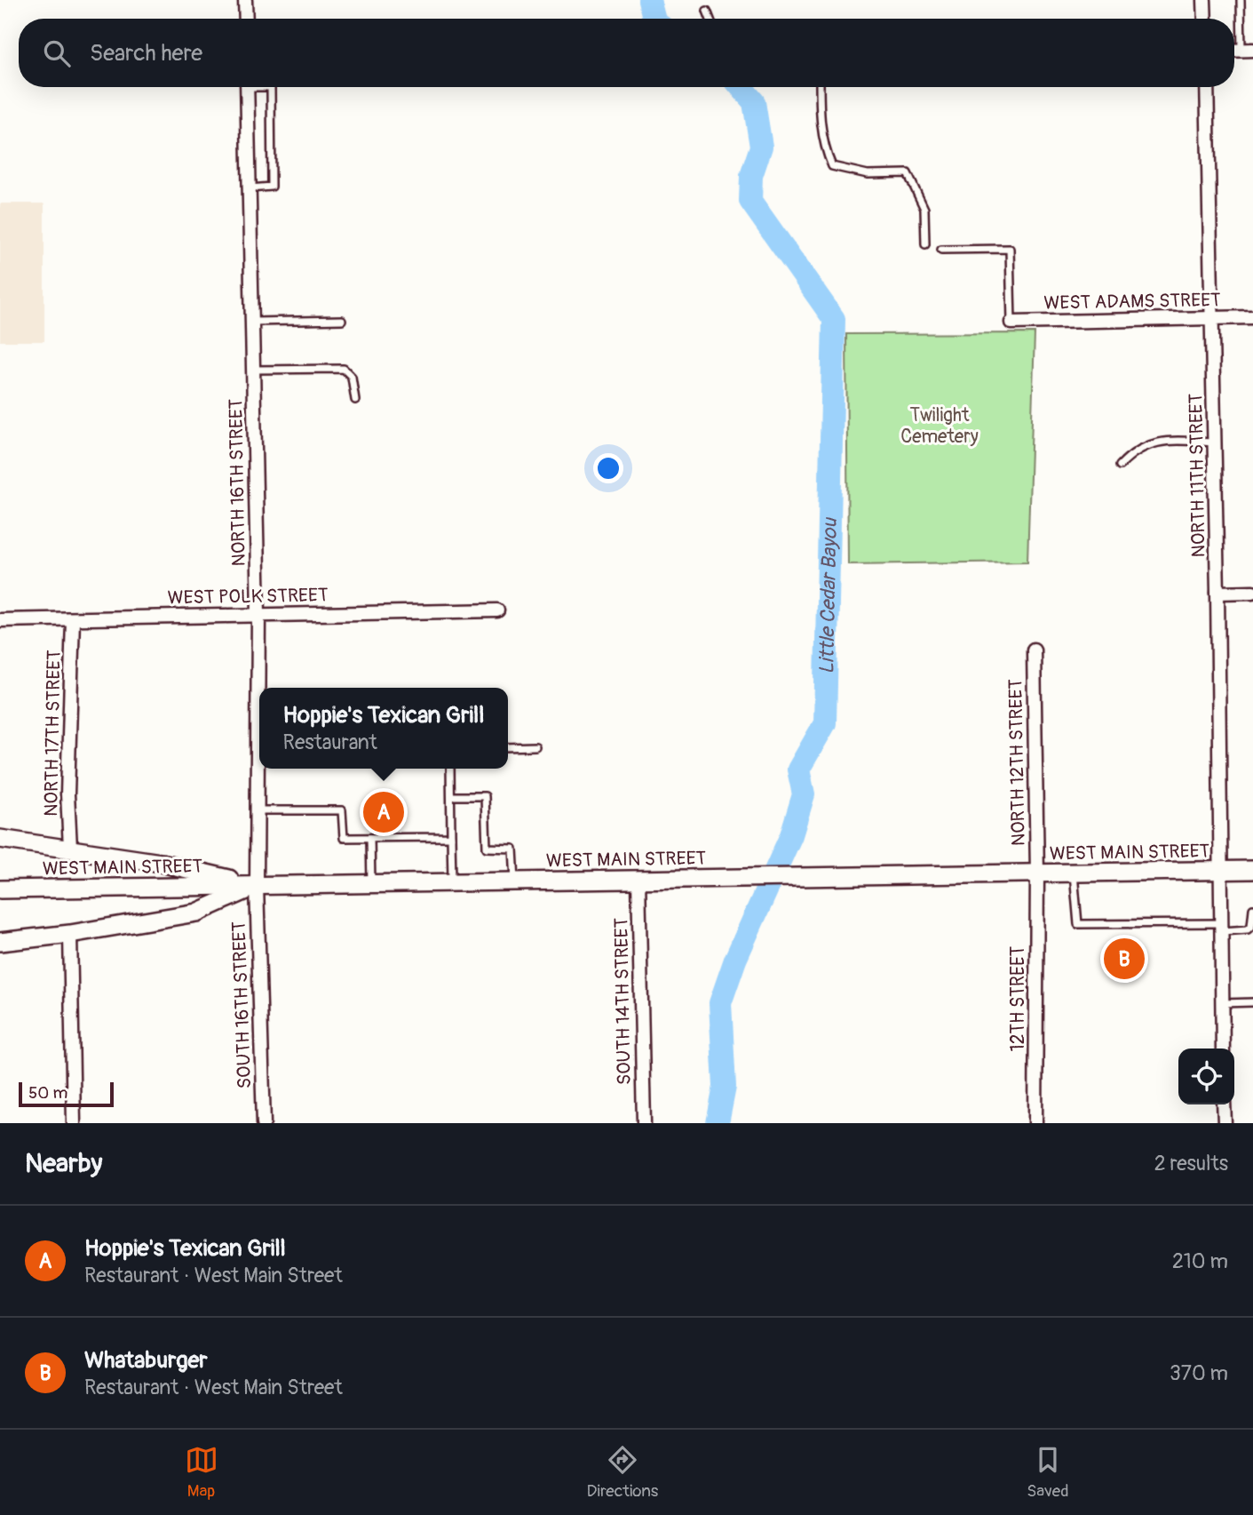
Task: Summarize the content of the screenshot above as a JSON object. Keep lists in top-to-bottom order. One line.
{"streets":{"main road":["WEST MAIN STREET"],"street":["WEST ADAMS STREET","NORTH 11TH STREET","NORTH 16TH STREET","WEST POLK STREET","NORTH 17TH STREET","NORTH 12TH STREET","12TH STREET","SOUTH 14TH STREET","SOUTH 16TH STREET"]},"crossings":[["WEST ADAMS STREET","NORTH 11TH STREET"],["NORTH 11TH STREET","WEST MAIN STREET"],["NORTH 16TH STREET","WEST POLK STREET"],["NORTH 16TH STREET","WEST MAIN STREET"],["NORTH 16TH STREET","SOUTH 16TH STREET"],["WEST POLK STREET","NORTH 17TH STREET"],["NORTH 12TH STREET","WEST MAIN STREET"],["NORTH 12TH STREET","12TH STREET"],["WEST MAIN STREET","12TH STREET"],["WEST MAIN STREET","SOUTH 14TH STREET"],["WEST MAIN STREET","SOUTH 16TH STREET"]],"water":["Little Cedar Bayou"],"parks":["Twilight Cemetery"],"scale_bar":"50 m","page":{"search":"Search here","popup":["Hoppie's Texican Grill","Restaurant"],"pins":["A","B"],"scale":"50 m","heading":["Nearby","2 results"],"list":[{"mark":"A","name":"Hoppie's Texican Grill","note":"Restaurant · West Main Street","value":"210 m"},{"mark":"B","name":"Whataburger","note":"Restaurant · West Main Street","value":"370 m"}],"nav":["Map","Directions","Saved"]}}
